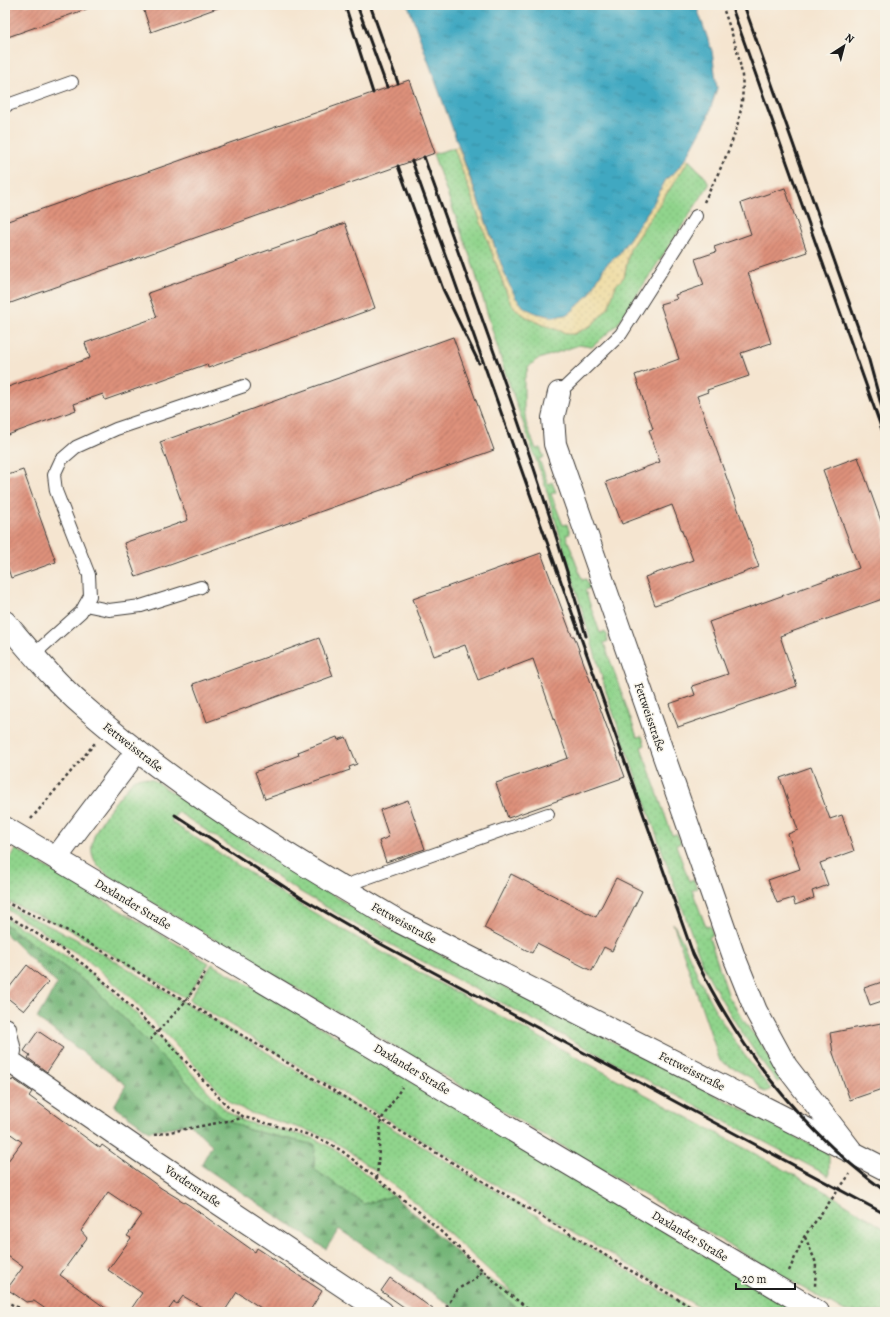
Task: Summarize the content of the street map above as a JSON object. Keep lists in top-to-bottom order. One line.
{"streets":{"street":["Fettweisstraße","Daxlander Straße","Vorderstraße"]},"scale_bar":"20 m","north":"top right"}
